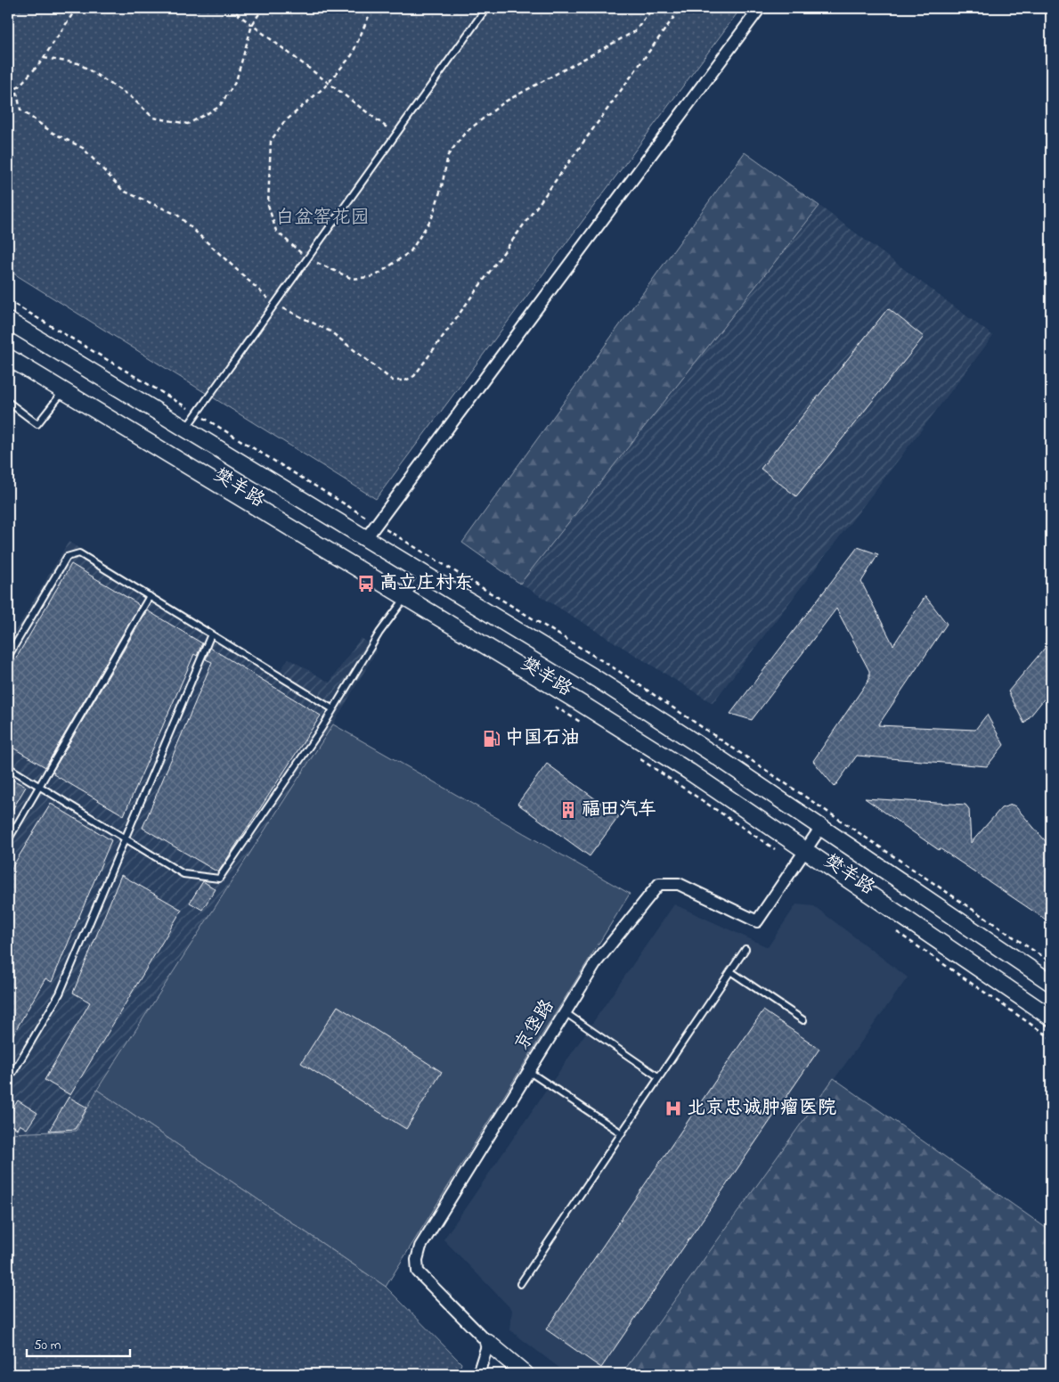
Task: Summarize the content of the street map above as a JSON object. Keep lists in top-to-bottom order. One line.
{"streets":{"main road":["樊羊路"],"street":["京垡路"]},"crossings":[["樊羊路","京垡路"]],"parks":["白盆窑花园"],"places":{"bus stop":["高立庄村东"],"fuel station":["中国石油"],"building":["福田汽车"],"hospital":["北京忠诚肿瘤医院"]},"scale_bar":"50 m"}
